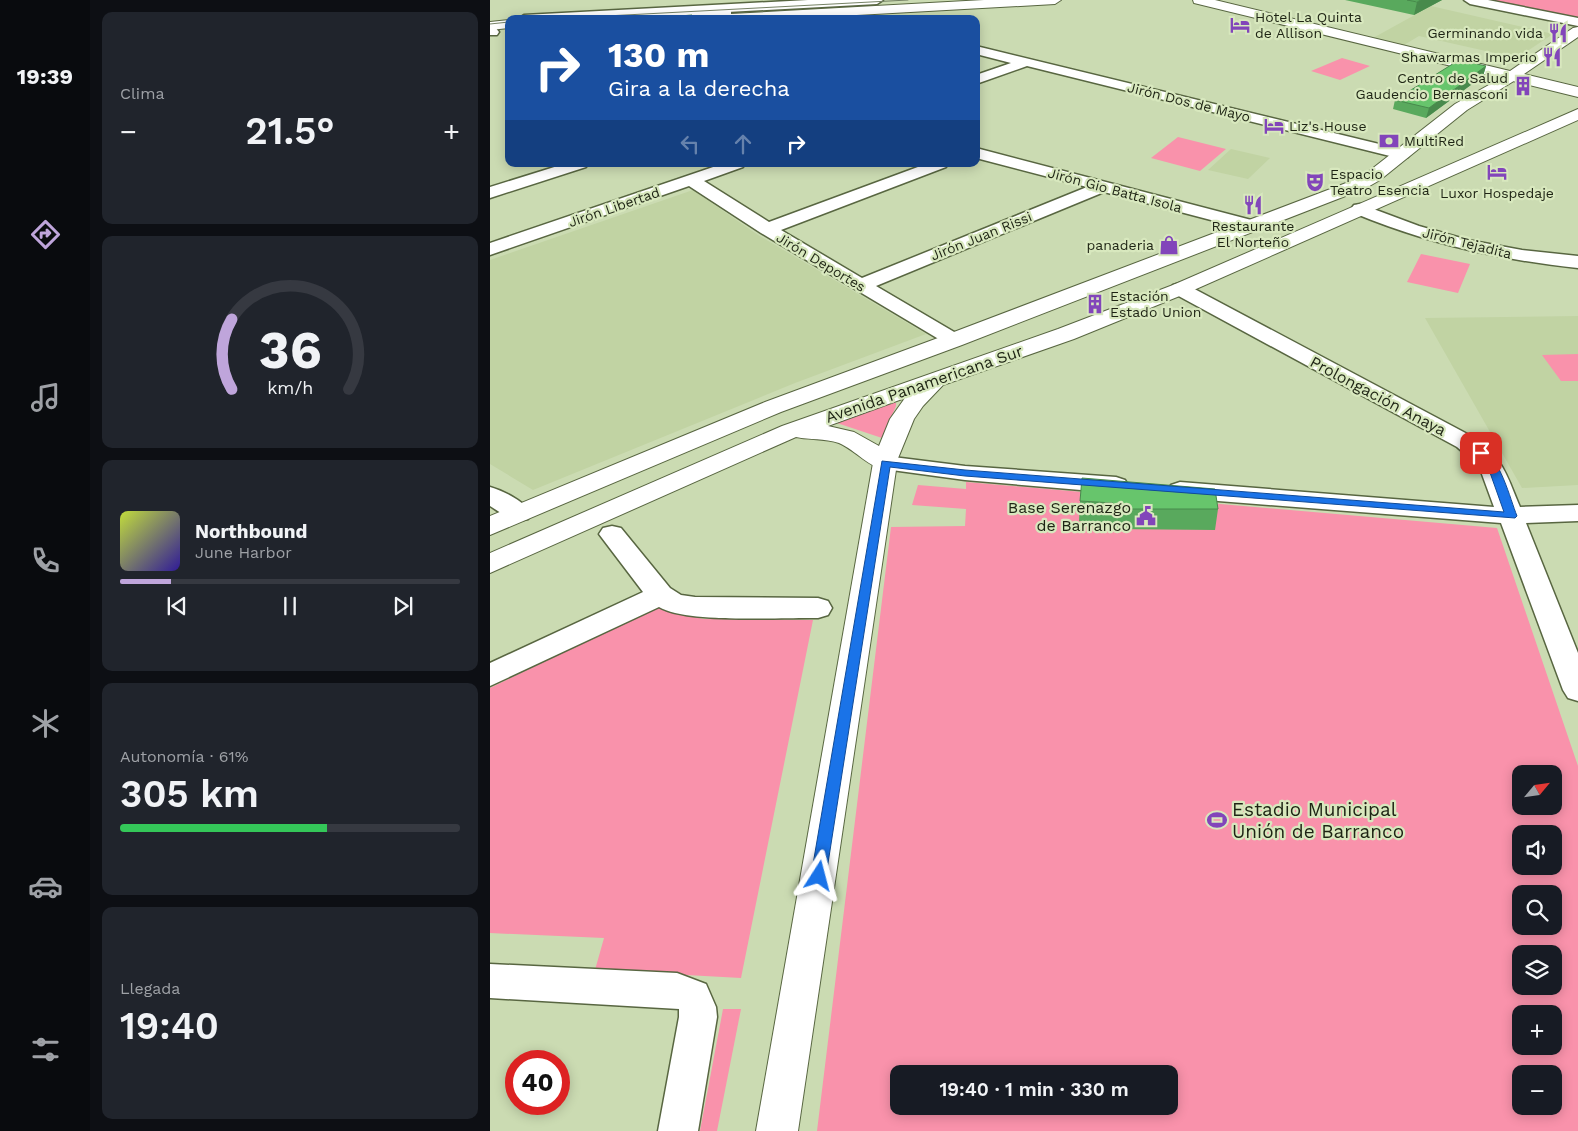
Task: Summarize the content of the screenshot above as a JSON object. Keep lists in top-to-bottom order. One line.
{"streets":{"main road":["Avenida Panamericana Sur"],"street":["Jirón Dos de Mayo","Jirón Gio Batta Isola","Jirón Libertad","Jirón Juan Rissi","Jirón Tejadita","Jirón Deportes","Prolongación Anaya"]},"crossings":[["Jirón Dos de Mayo","Avenida Panamericana Sur"],["Jirón Gio Batta Isola","Jirón Juan Rissi"],["Jirón Gio Batta Isola","Avenida Panamericana Sur"],["Jirón Libertad","Jirón Deportes"],["Jirón Juan Rissi","Jirón Deportes"],["Jirón Tejadita","Avenida Panamericana Sur"],["Jirón Deportes","Avenida Panamericana Sur"],["Avenida Panamericana Sur","Prolongación Anaya"]],"places":{"hotel":["Hotel La Quinta de Allison","Liz's House","Luxor Hospedaje"],"restaurant":["Germinando vida","Shawarmas Imperio","Restaurante El Norteño"],"building":["Centro de Salud Gaudencio Bernasconi","Estación Estado Union"],"bank":["MultiRed"],"theatre":["Espacio Teatro Esencia"],"shop":["panaderia"],"public building":["Base Serenazgo de Barranco"],"sports":["Estadio Municipal Unión de Barranco"]},"north":"top right","page":{"tabs":"19:39","tile":["Clima",["Autonomía · 61%","305 km"],["Llegada","19:40"]],"turn":["130 m","Gira a la derecha"],"heat":["−","21.5°","+"],"song":["Northbound","June Harbor"],"map_buttons":["+","−"],"limit":"40","trip":"19:40 · 1 min · 330 m","gauge":["36","km/h"]}}
